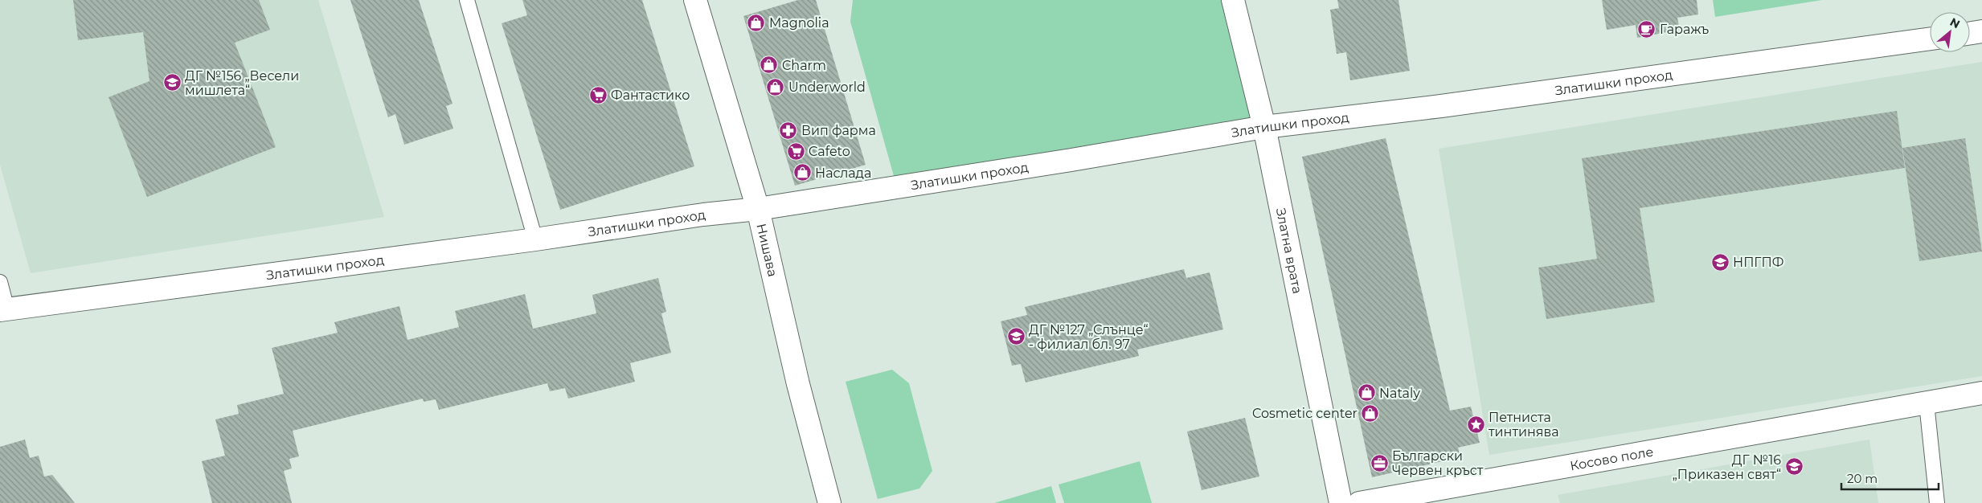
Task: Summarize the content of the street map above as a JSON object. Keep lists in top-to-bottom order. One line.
{"streets":{"street":["Златишки проход","Нишава","Златна врата","Косово поле"]},"crossings":[["Златишки проход","Нишава"],["Златишки проход","Златна врата"]],"places":{"shop":["Magnolia","Charm","Underworld","Наслада","Nataly","Cosmetic center"],"cafe":["Гаражъ"],"school or university":["ДГ №156 „Весели мишлета“","НПГПФ","ДГ №127 „Слънце“ - филиал бл. 97","ДГ №16 „Приказен свят“"],"supermarket":["Фантастико","Cafeto"],"pharmacy":["Вип фарма"],"place":["Петниста тинтинява"],"office":["Български Червен кръст"]},"scale_bar":"20 m","north":"top right"}
